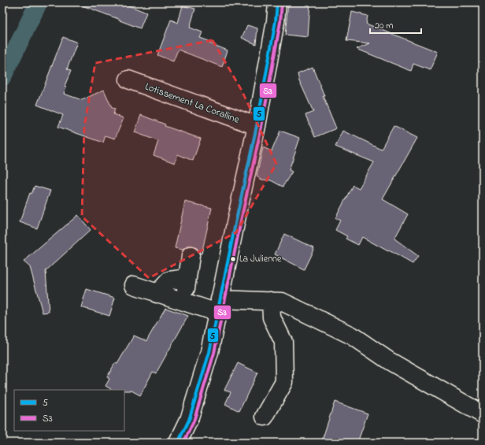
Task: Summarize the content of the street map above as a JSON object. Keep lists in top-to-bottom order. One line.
{"streets":{"street":["Lotissement La Coralline"]},"places":["La Julienne"],"lines":["transit line 5","transit line S3"],"legend":["5","S3"],"scale_bar":"20 m"}
